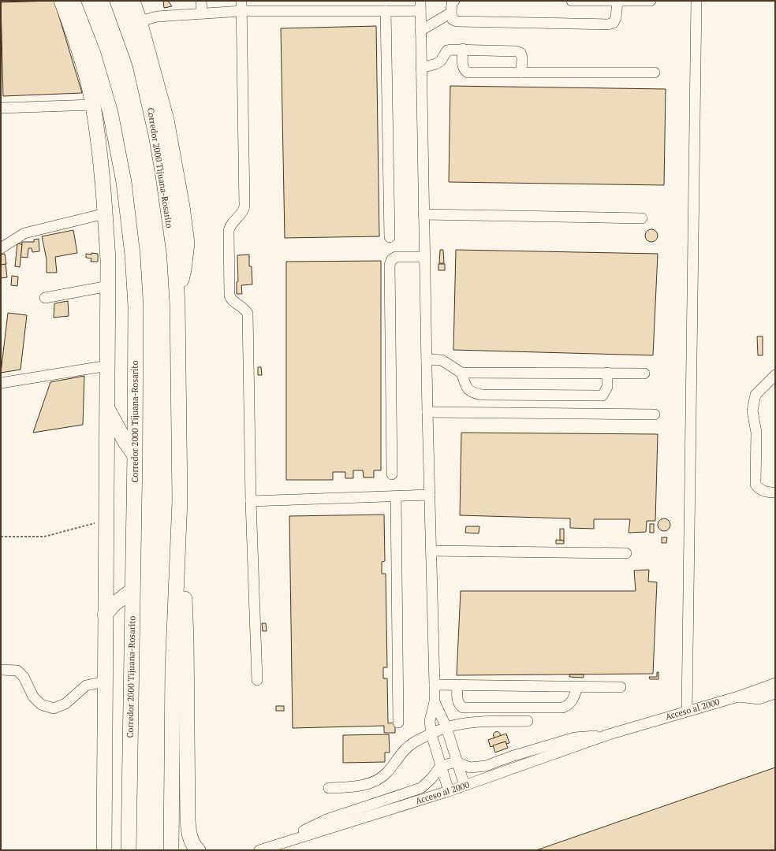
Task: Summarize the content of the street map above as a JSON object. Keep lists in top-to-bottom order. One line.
{"streets":{"highway":["Corredor 2000 Tijuana-Rosarito"],"street":["Acceso al 2000"]}}
